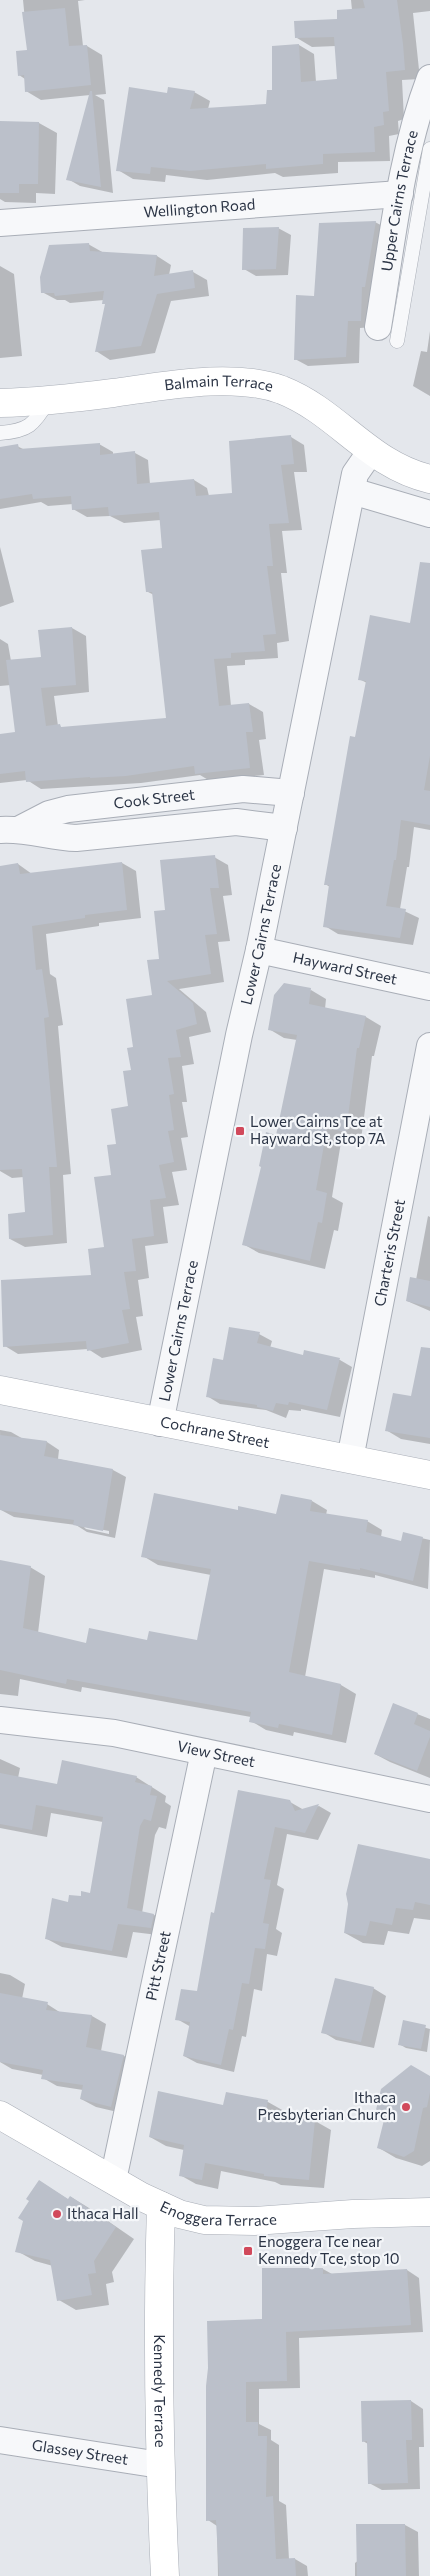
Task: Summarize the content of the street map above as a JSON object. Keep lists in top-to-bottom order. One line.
{"streets":{"street":["Upper Cairns Terrace","Wellington Road","Balmain Terrace","Cook Street","Lower Cairns Terrace","Hayward Street","Charteris Street","Cochrane Street","View Street","Pitt Street","Enoggera Terrace","Kennedy Terrace","Glassey Street"]},"crossings":[["Upper Cairns Terrace","Wellington Road"],["Balmain Terrace","Lower Cairns Terrace"],["Cook Street","Lower Cairns Terrace"],["Lower Cairns Terrace","Hayward Street"],["Lower Cairns Terrace","Cochrane Street"],["Charteris Street","Cochrane Street"],["View Street","Pitt Street"],["Pitt Street","Enoggera Terrace"],["Enoggera Terrace","Kennedy Terrace"],["Kennedy Terrace","Glassey Street"]],"places":{"transit":["Lower Cairns Tce at Hayward St, stop 7A","Enoggera Tce near Kennedy Tce, stop 10"],"other":["Ithaca Presbyterian Church","Ithaca Hall"]}}
